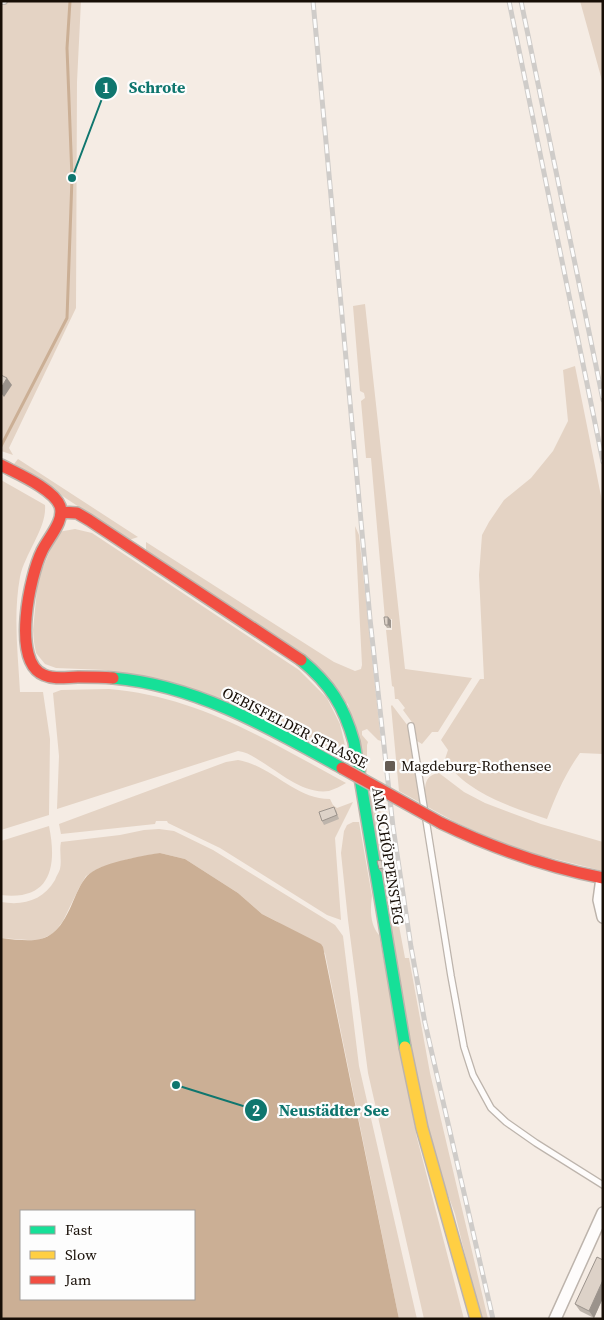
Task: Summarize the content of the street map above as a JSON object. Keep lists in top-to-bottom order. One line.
{"streets":{"street":["OEBISFELDER STRASSE","AM SCHÖPPENSTEG"]},"crossings":[["OEBISFELDER STRASSE","AM SCHÖPPENSTEG"]],"places":{"other":["Schrote","Neustädter See"],"transit":["Magdeburg-Rothensee"]},"legend":["Fast","Slow","Jam"]}
